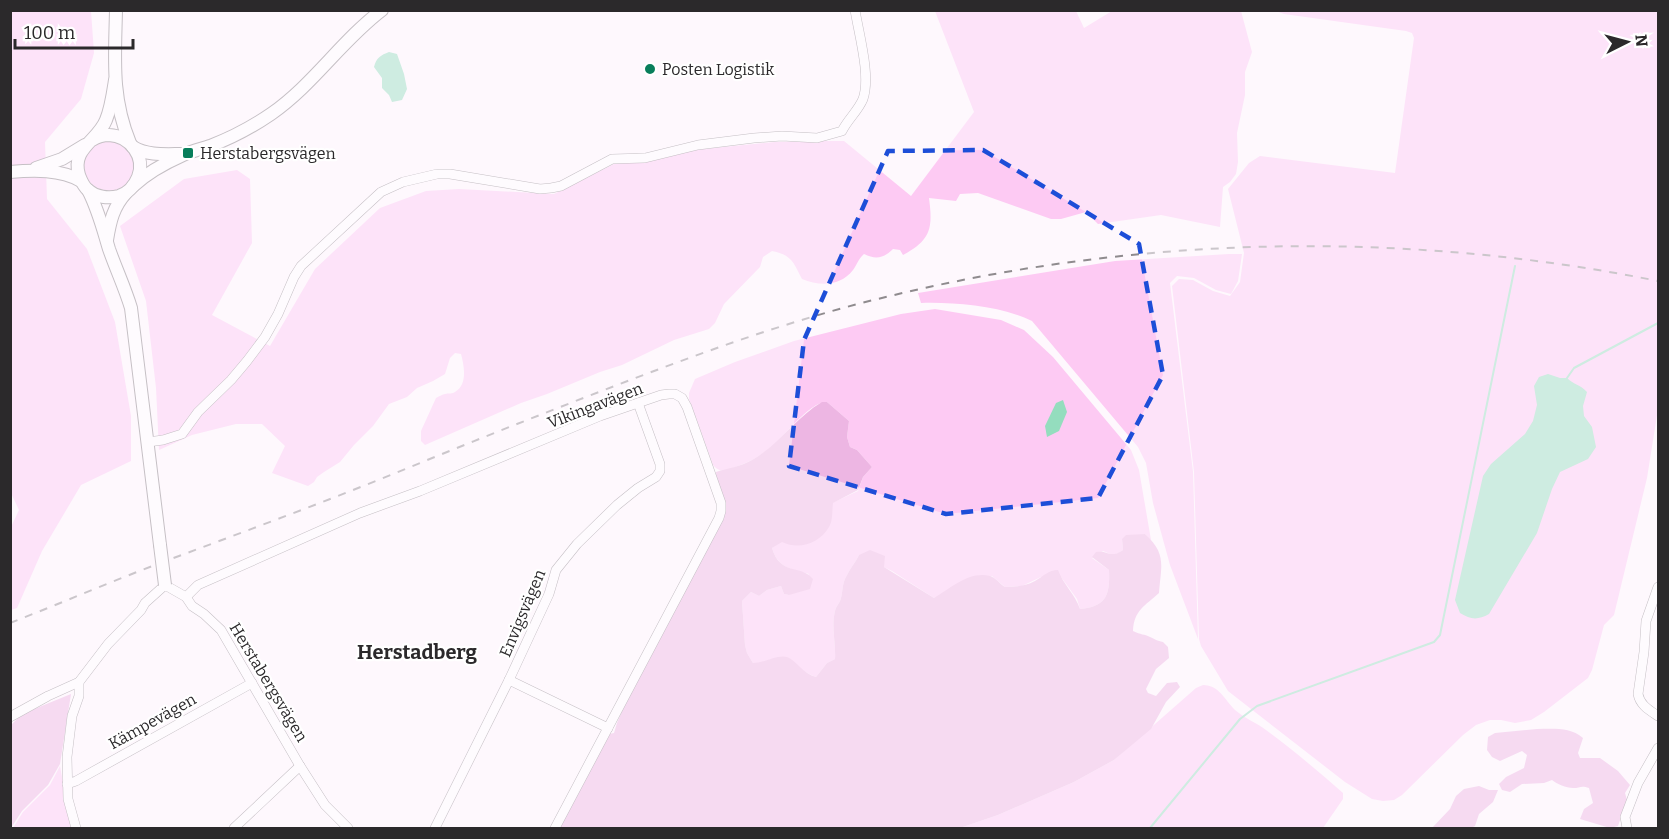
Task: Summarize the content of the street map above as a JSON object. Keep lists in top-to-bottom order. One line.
{"streets":{"street":["Vikingavägen","Envigsvägen","Herstabergsvägen","Kämpevägen"]},"crossings":[["Vikingavägen","Envigsvägen"],["Vikingavägen","Herstabergsvägen"],["Herstabergsvägen","Kämpevägen"]],"districts":["Herstadberg"],"places":{"other":["Posten Logistik"],"transit":["Herstabergsvägen"]},"scale_bar":"100 m","north":"right"}
